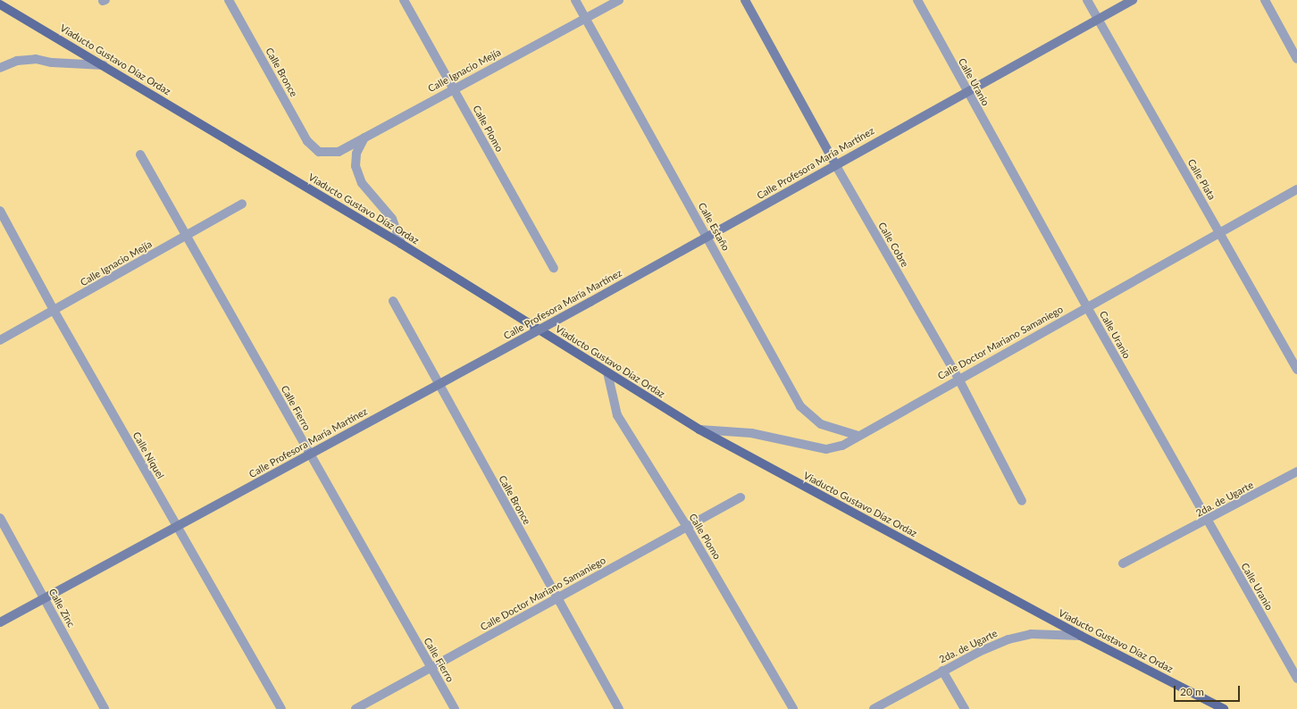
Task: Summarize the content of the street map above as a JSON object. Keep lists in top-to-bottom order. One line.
{"streets":{"main road":["Viaducto Gustavo Díaz Ordaz"],"street":["Calle Ignacio Mejía","Calle Bronce","Calle Uranio","Calle Plomo","Calle Profesora María Martínez","Calle Plata","Calle Estaño","Calle Cobre","Calle Doctor Mariano Samaniego","Calle Fierro","Calle Níquel","2da. de Ugarte","Calle Zinc"]},"crossings":[["Viaducto Gustavo Díaz Ordaz","Calle Plomo"],["Viaducto Gustavo Díaz Ordaz","Calle Doctor Mariano Samaniego"],["Viaducto Gustavo Díaz Ordaz","2da. de Ugarte"],["Calle Ignacio Mejía","Calle Bronce"],["Calle Ignacio Mejía","Calle Plomo"],["Calle Ignacio Mejía","Calle Estaño"],["Calle Ignacio Mejía","Calle Fierro"],["Calle Ignacio Mejía","Calle Níquel"],["Calle Bronce","Calle Profesora María Martínez"],["Calle Bronce","Calle Doctor Mariano Samaniego"],["Calle Uranio","Calle Profesora María Martínez"],["Calle Uranio","Calle Doctor Mariano Samaniego"],["Calle Uranio","2da. de Ugarte"],["Calle Plomo","Calle Doctor Mariano Samaniego"],["Calle Profesora María Martínez","Calle Plata"],["Calle Profesora María Martínez","Calle Estaño"],["Calle Profesora María Martínez","Calle Cobre"],["Calle Profesora María Martínez","Calle Fierro"],["Calle Profesora María Martínez","Calle Níquel"],["Calle Profesora María Martínez","Calle Zinc"],["Calle Plata","Calle Doctor Mariano Samaniego"],["Calle Estaño","Calle Doctor Mariano Samaniego"],["Calle Cobre","Calle Doctor Mariano Samaniego"],["Calle Doctor Mariano Samaniego","Calle Fierro"]],"scale_bar":"20 m"}
